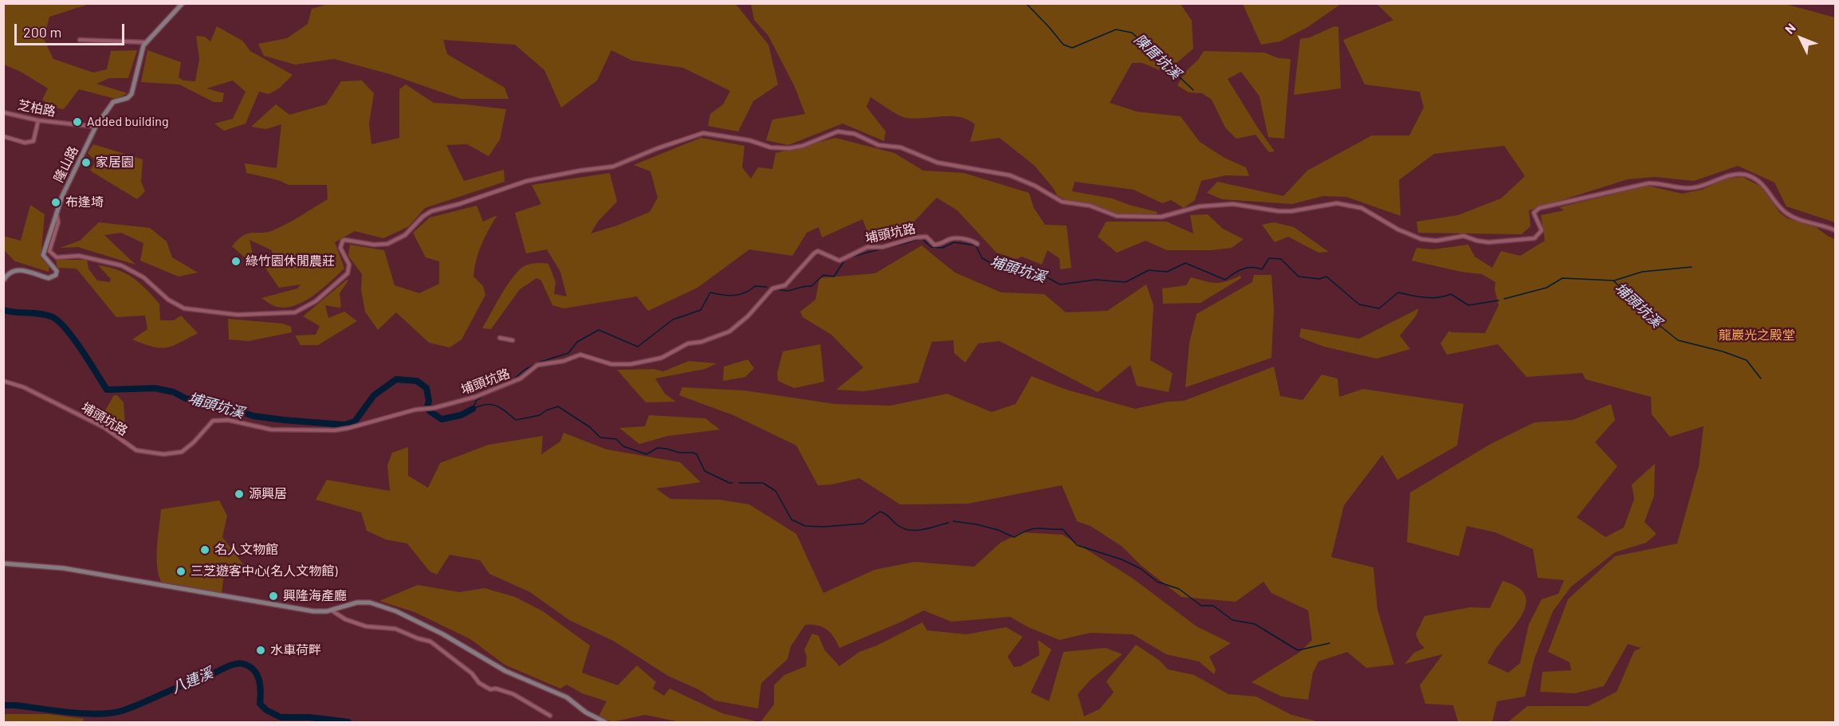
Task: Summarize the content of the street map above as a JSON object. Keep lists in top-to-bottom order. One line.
{"streets":{"street":["芝柏路","隆山路","埔頭坑路"]},"crossings":[["芝柏路","隆山路"]],"water":["陳厝坑溪","埔頭坑溪","八連溪"],"parks":["龍巖光之殿堂"],"places":["Added building","家居園","布逢埼","綠竹園休閒農莊","源興居","名人文物館","三芝遊客中心(名人文物館)","興隆海產廳","水車荷畔"],"scale_bar":"200 m","north":"top left"}
